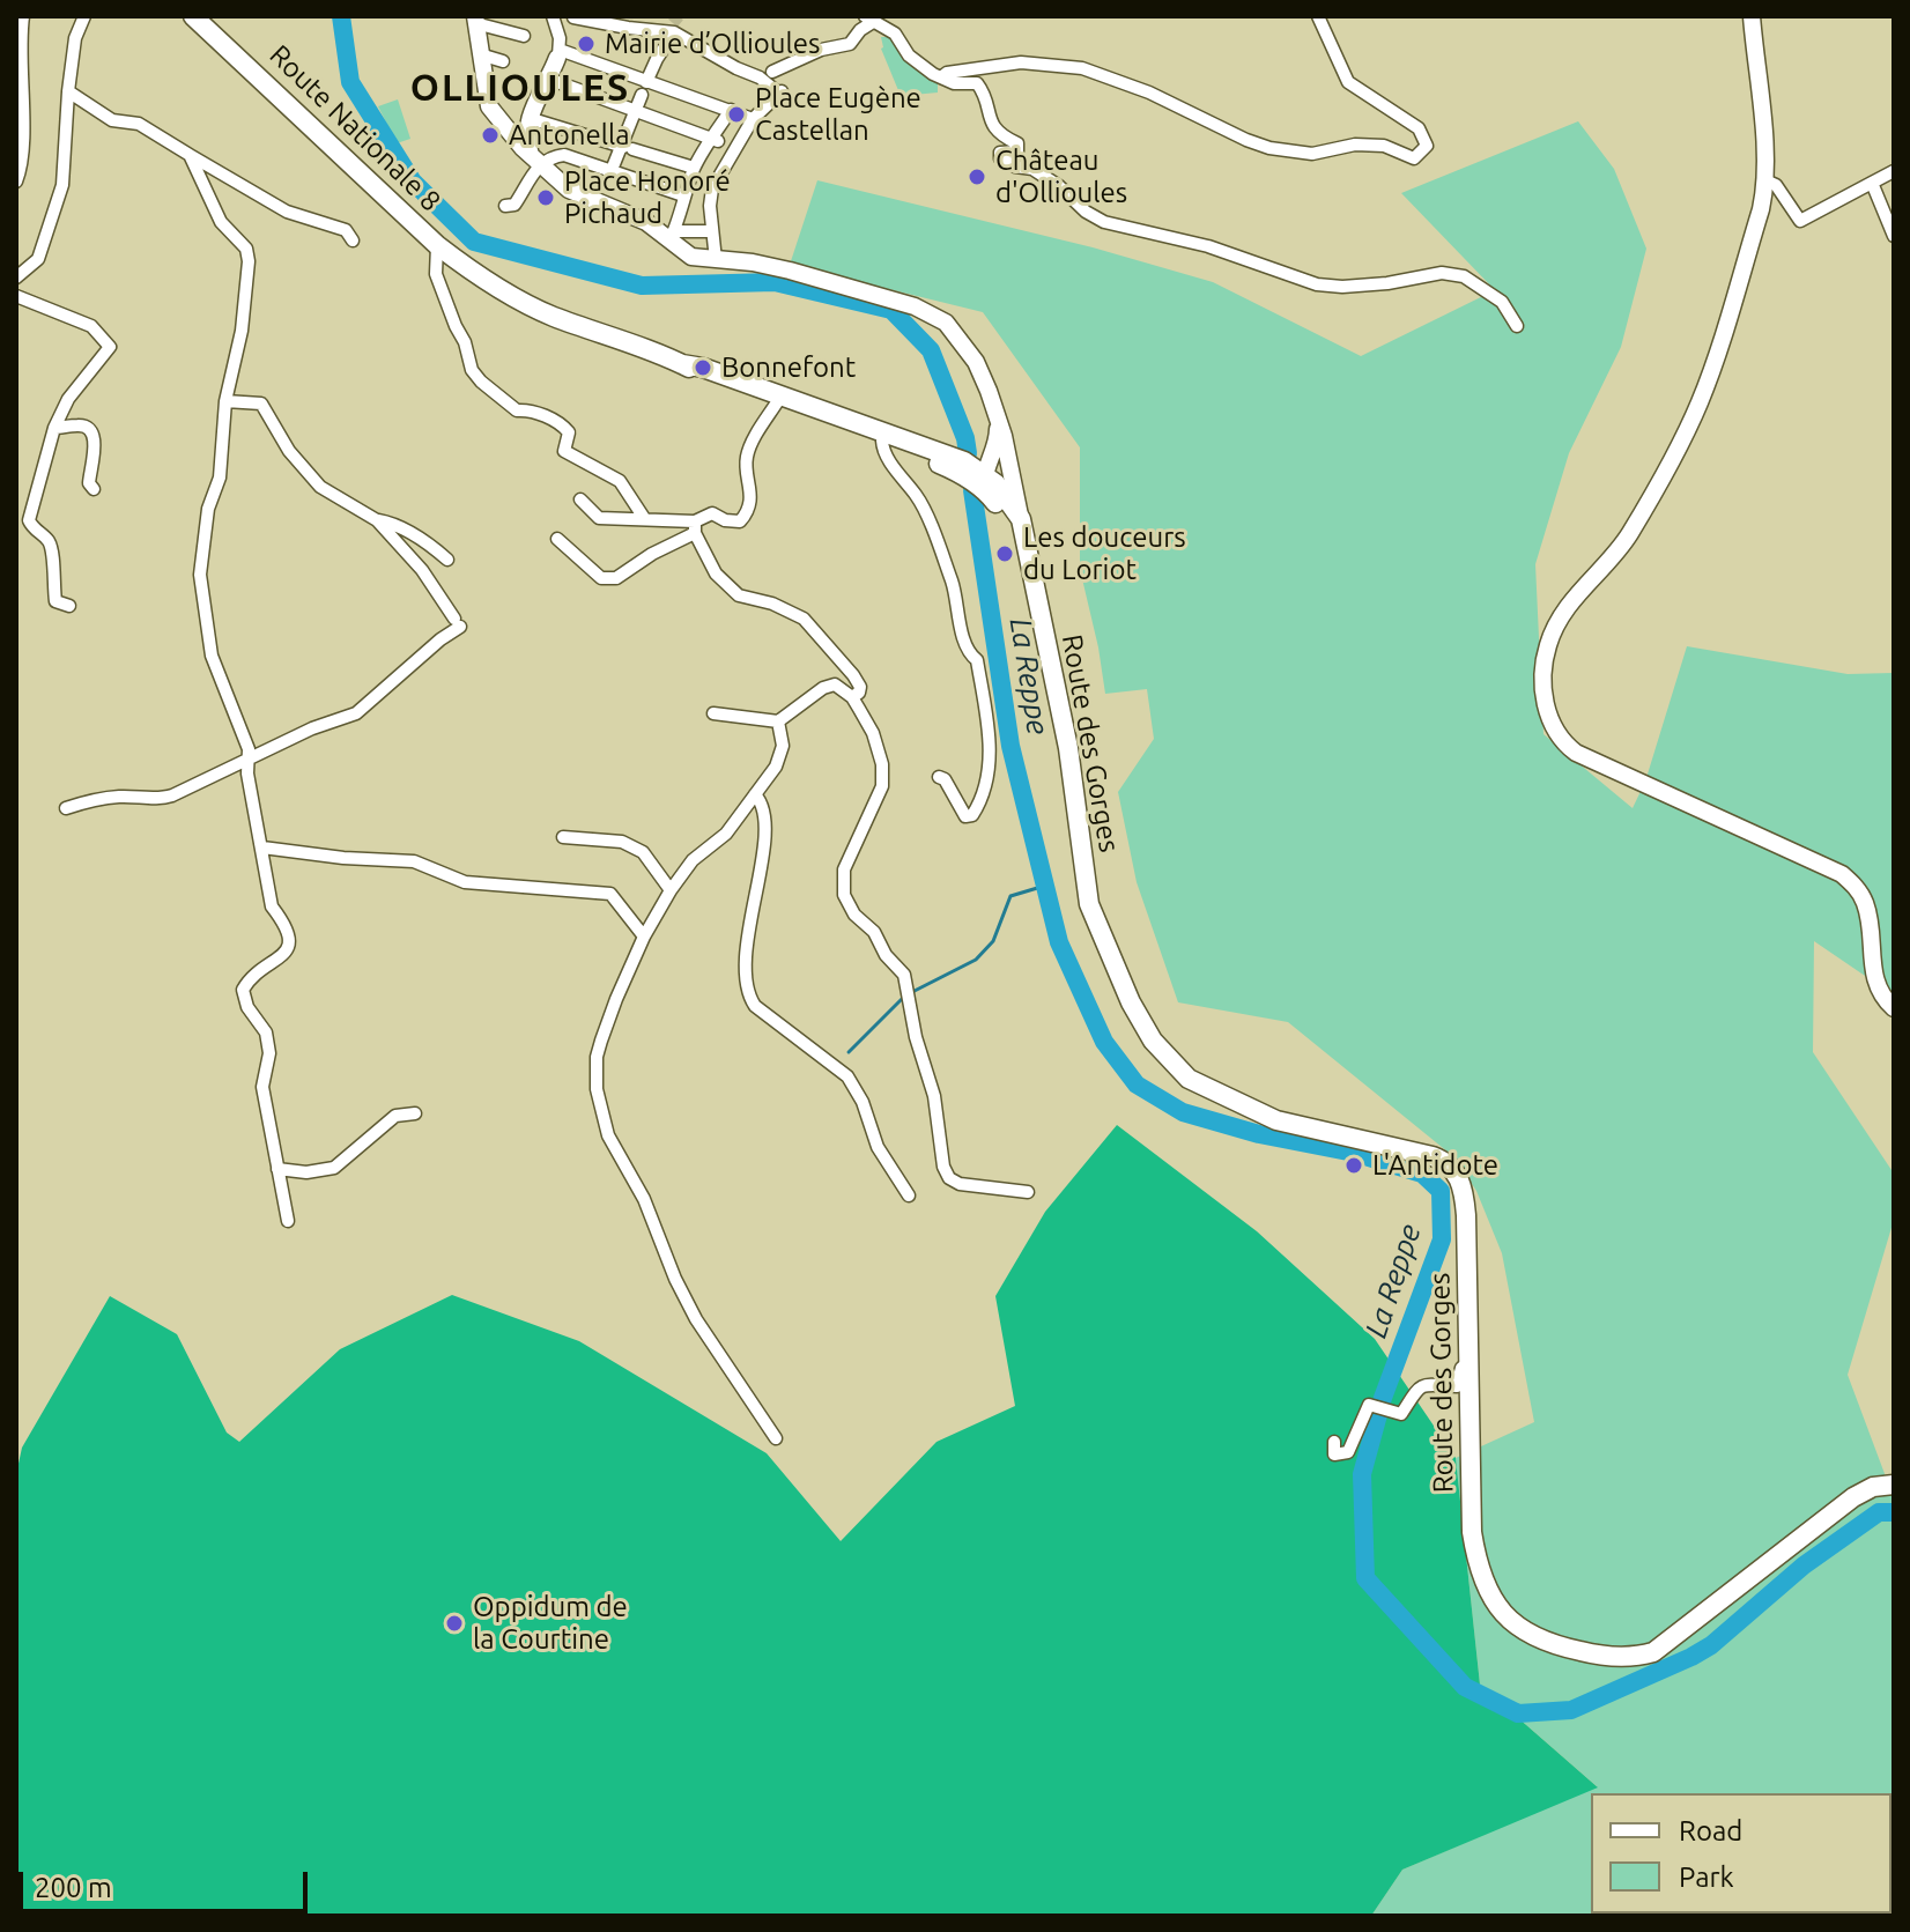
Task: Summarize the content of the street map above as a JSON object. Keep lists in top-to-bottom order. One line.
{"streets":{"main road":["Route Nationale 8","Route des Gorges"]},"crossings":[["Route Nationale 8","Route des Gorges"]],"districts":["OLLIOULES"],"water":["La Reppe"],"places":["Mairie d’Ollioules","Place Eugène Castellan","Antonella","Château d'Ollioules","Place Honoré Pichaud","Bonnefont","Les douceurs du Loriot","L'Antidote","Oppidum de la Courtine"],"legend":["Road","Park"],"scale_bar":"200 m"}
